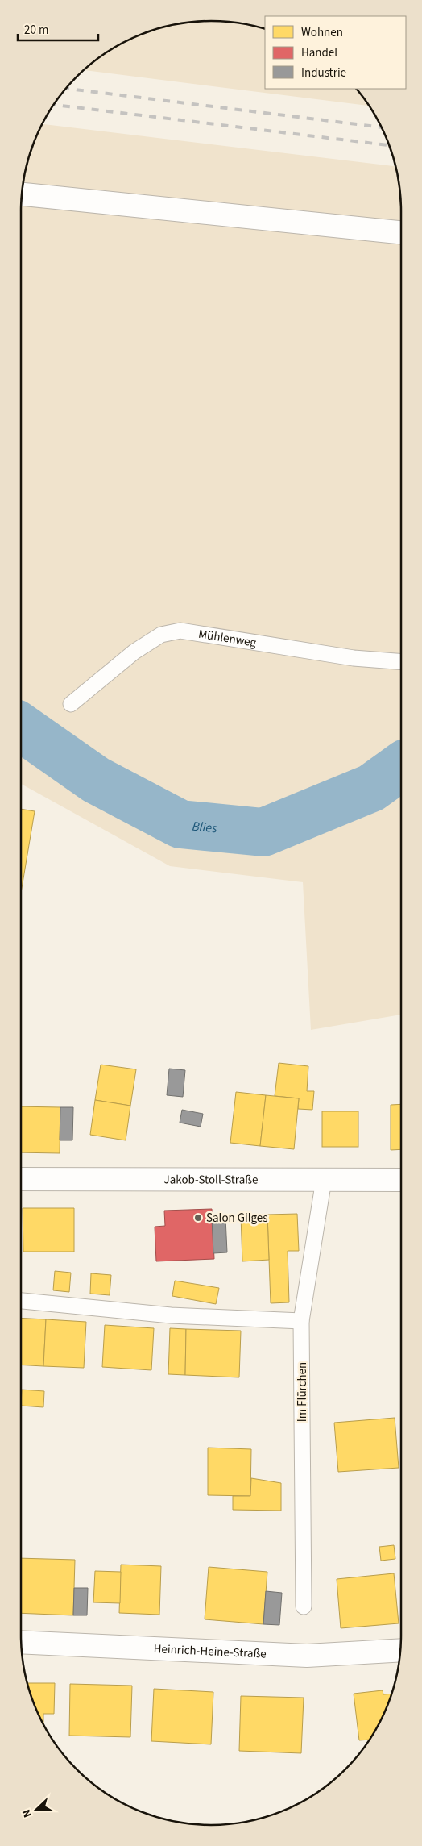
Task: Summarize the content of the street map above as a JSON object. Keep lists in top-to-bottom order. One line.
{"streets":{"main road":["Jakob-Stoll-Straße","Heinrich-Heine-Straße"],"lane":["Mühlenweg","Im Flürchen"]},"crossings":[["Jakob-Stoll-Straße","Im Flürchen"]],"water":["Blies"],"places":["Salon Gilges"],"legend":["Wohnen","Handel","Industrie"],"scale_bar":"20 m","north":"left"}
